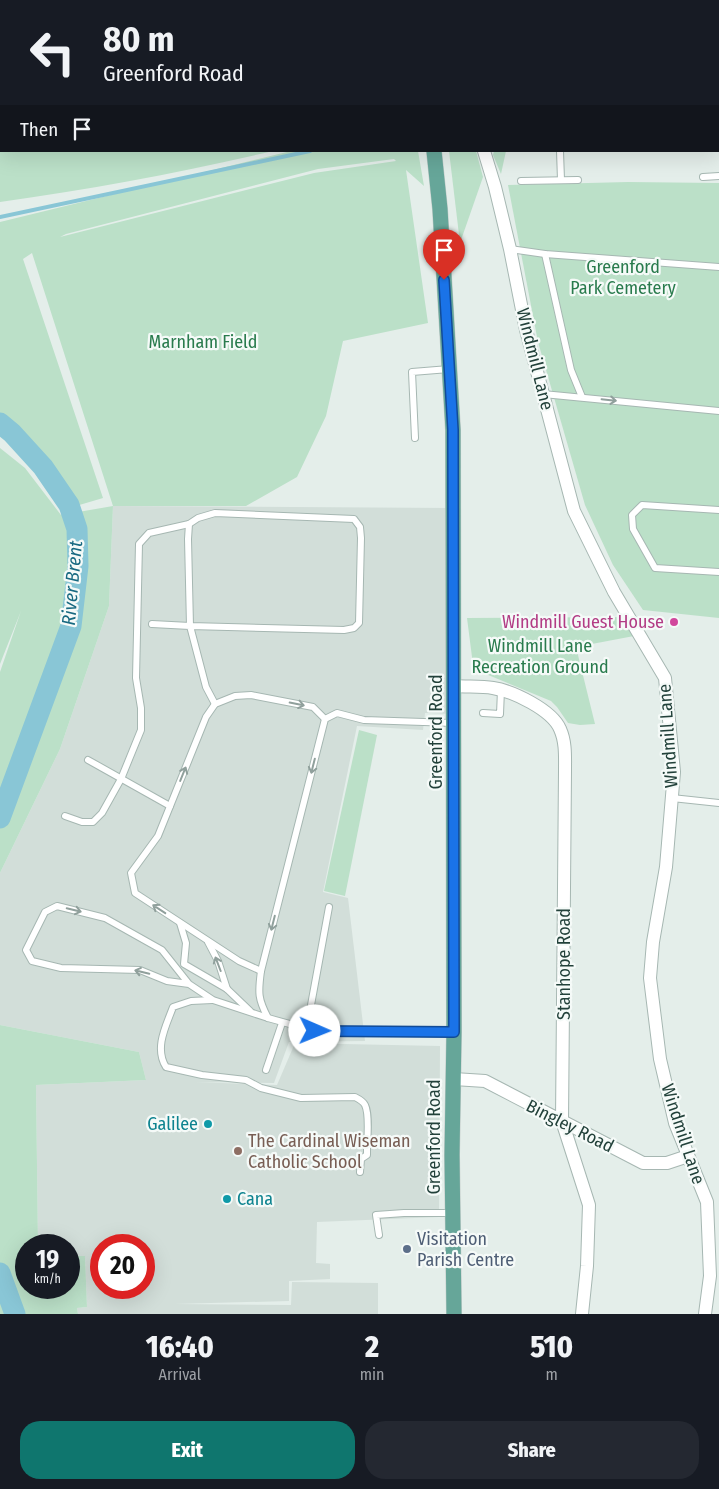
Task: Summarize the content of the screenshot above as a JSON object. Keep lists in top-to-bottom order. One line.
{"streets":{"main road":["Greenford Road"],"street":["Windmill Lane","Stanhope Road","Bingley Road"]},"crossings":[["Windmill Lane","Bingley Road"],["Greenford Road","Stanhope Road"],["Greenford Road","Bingley Road"],["Stanhope Road","Bingley Road"]],"water":["River Brent"],"parks":["Greenford Park Cemetery","Marnham Field","Windmill Lane Recreation Ground"],"places":["Windmill Guest House","Galilee","The Cardinal Wiseman Catholic School","Cana","Visitation Parish Centre"],"page":{"turn":["80 m","Greenford Road"],"then":"Then","speed":"19 km/h","limit":"20","eta":["16:40","Arrival","2","min","510","m"],"buttons":["Exit","Share"]}}
